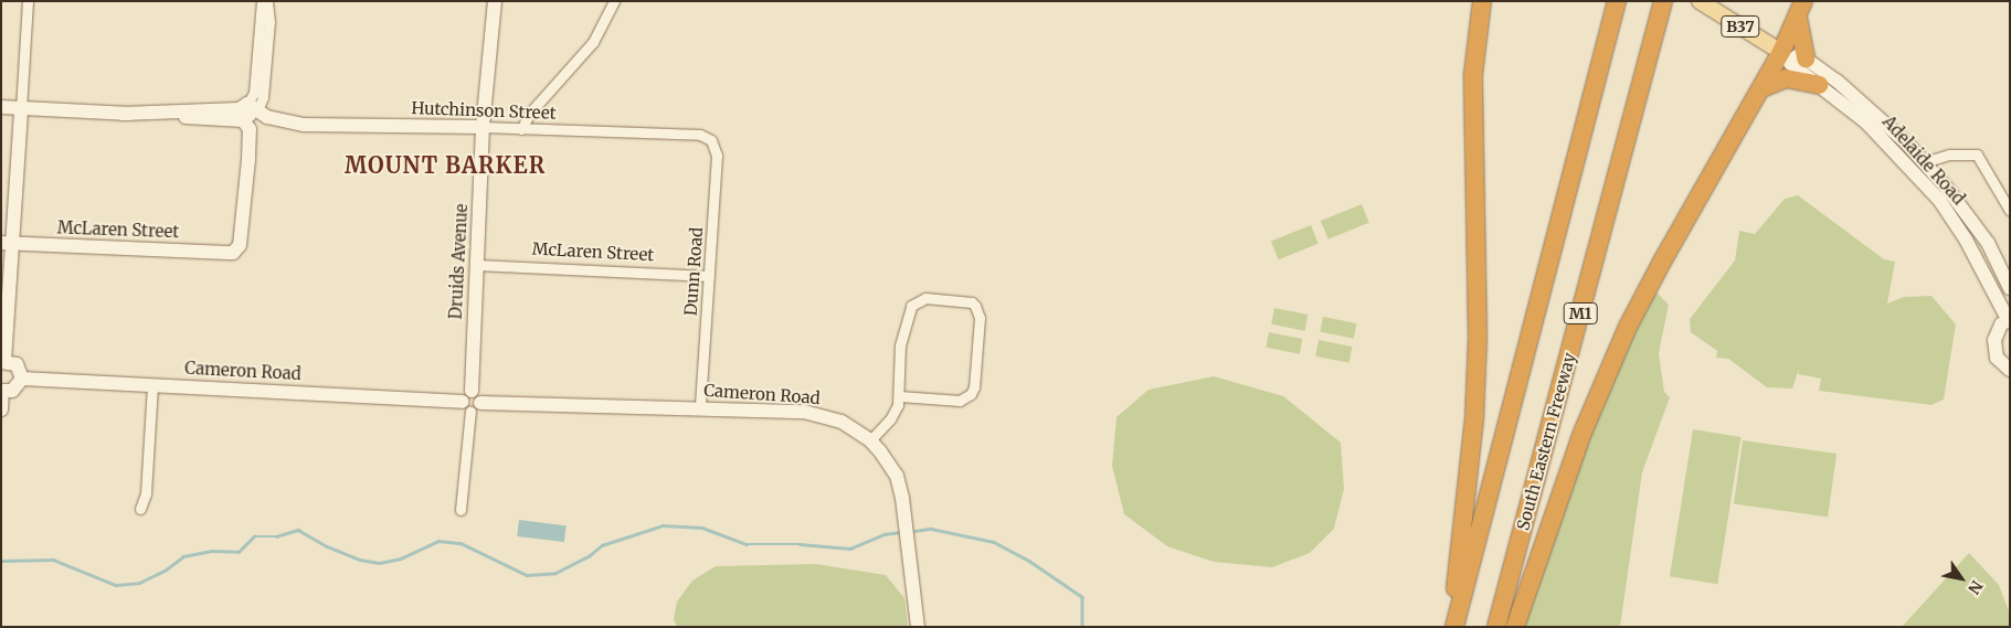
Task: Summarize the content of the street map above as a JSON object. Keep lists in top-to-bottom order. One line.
{"streets":{"highway":["M1","South Eastern Freeway"],"main road":["B37","Adelaide Road"],"street":["Hutchinson Street","McLaren Street","Druids Avenue","Dunn Road","Cameron Road"]},"crossings":[["Hutchinson Street","Druids Avenue"],["Hutchinson Street","Dunn Road"],["McLaren Street","Druids Avenue"],["McLaren Street","Dunn Road"],["Druids Avenue","Cameron Road"],["Dunn Road","Cameron Road"]],"districts":["MOUNT BARKER"],"north":"bottom right"}
